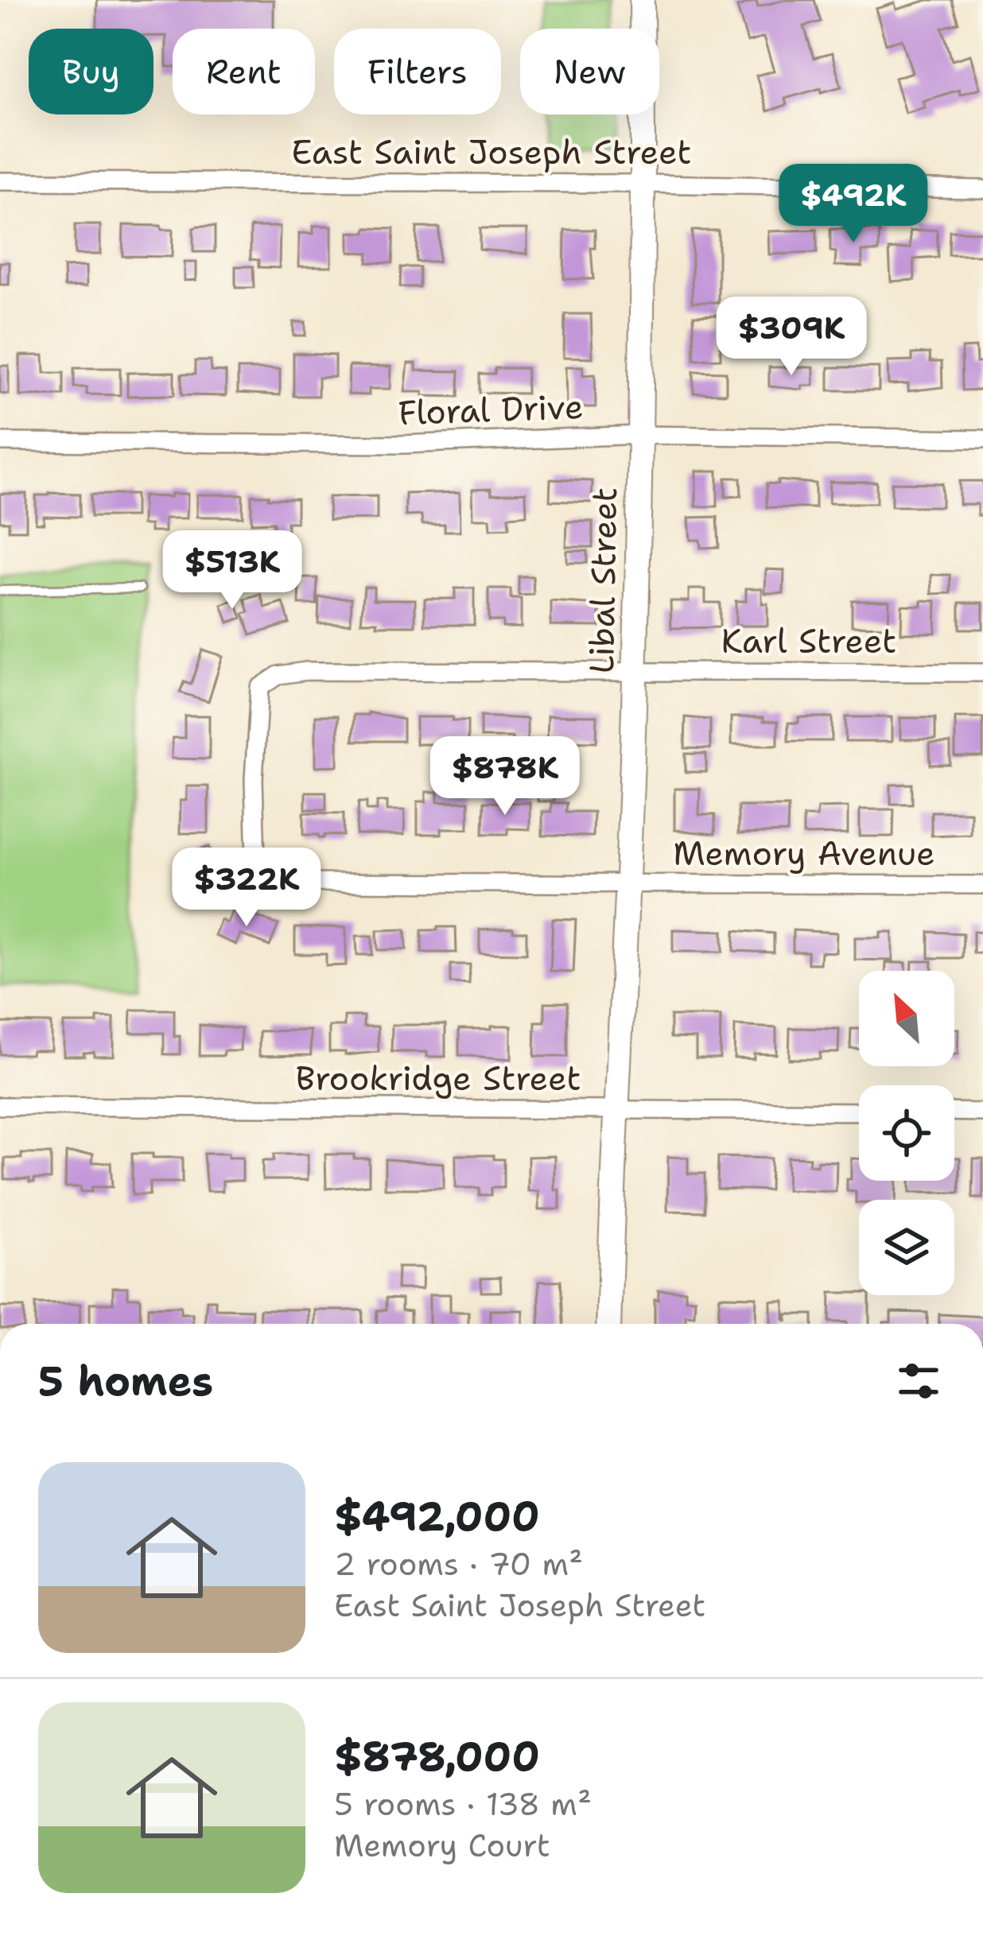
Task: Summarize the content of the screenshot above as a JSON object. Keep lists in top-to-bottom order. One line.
{"streets":{"street":["East Saint Joseph Street","Floral Drive","Libal Street","Karl Street","Memory Avenue","Brookridge Street"]},"crossings":[["East Saint Joseph Street","Libal Street"],["Floral Drive","Libal Street"],["Libal Street","Karl Street"],["Libal Street","Memory Avenue"],["Libal Street","Brookridge Street"],["Karl Street","Memory Avenue"]],"north":"top left","page":{"chip":["Buy","Rent","Filters","New"],"price":["$492K","$309K","$513K","$878K","$322K"],"heading":"5 homes","list":[{"name":"$492,000","note":"2 rooms · 70 m² · East Saint Joseph Street"},{"name":"$878,000","note":"5 rooms · 138 m² · Memory Court"}]}}
